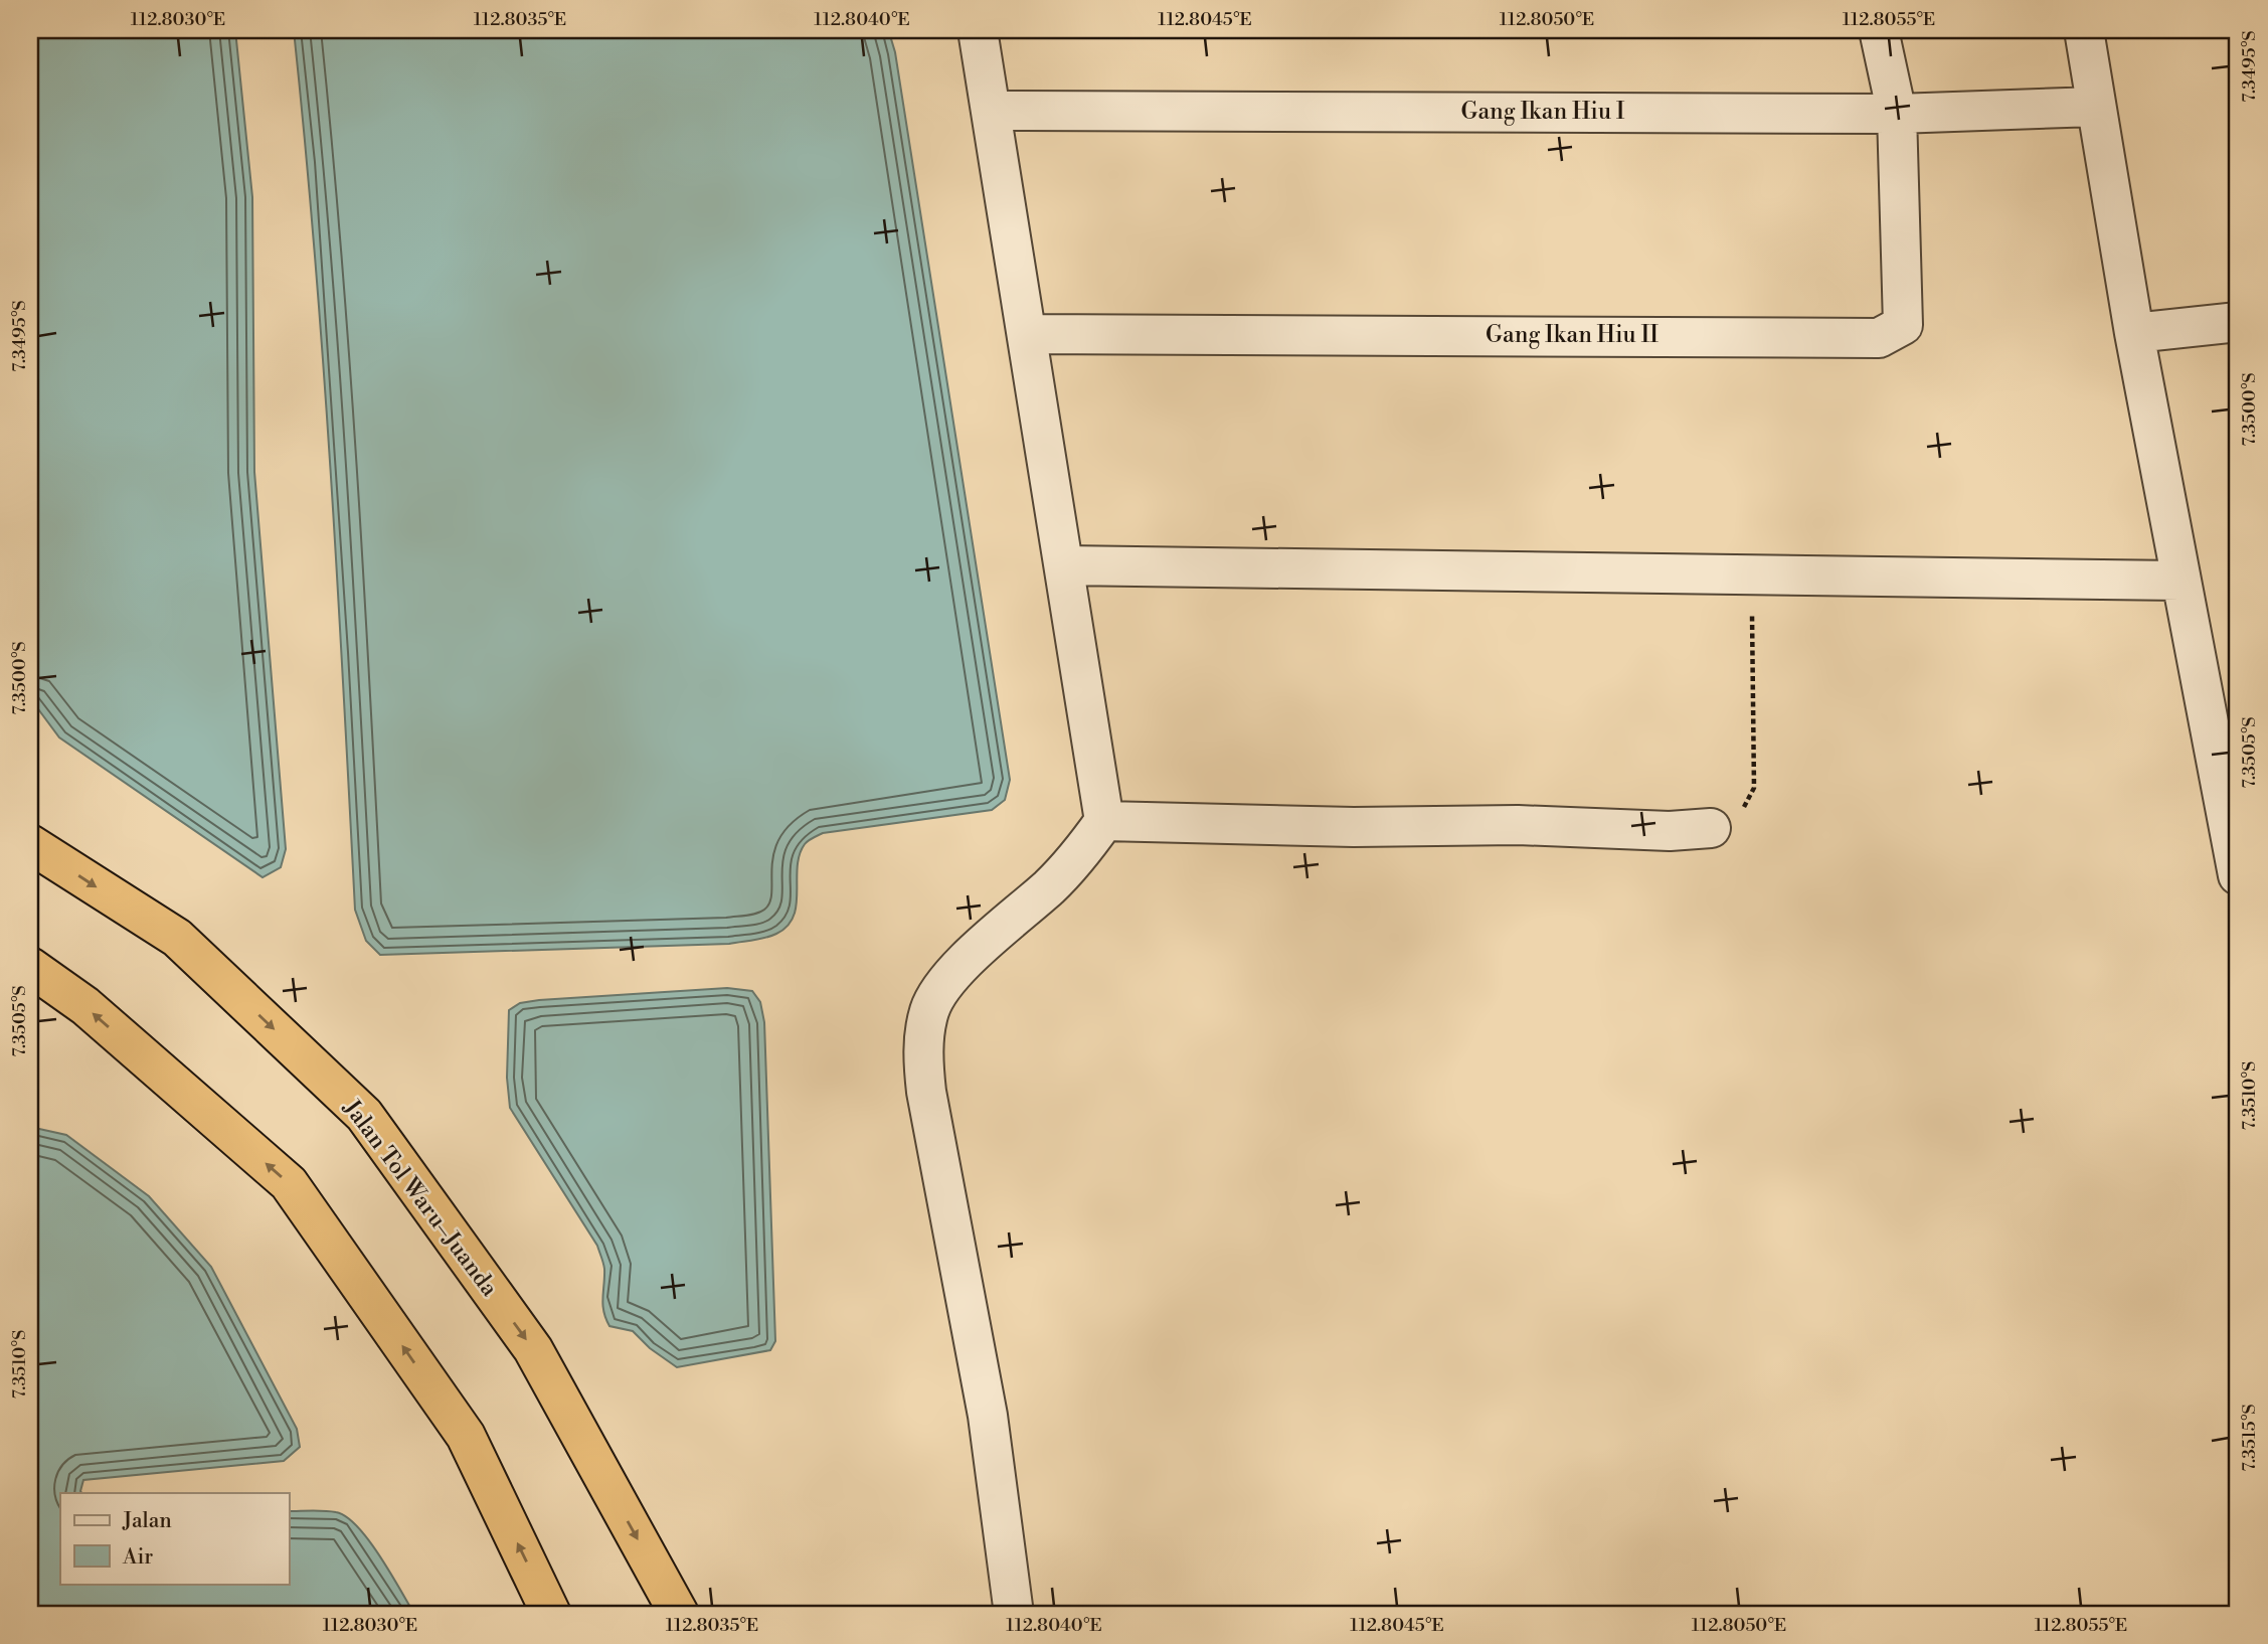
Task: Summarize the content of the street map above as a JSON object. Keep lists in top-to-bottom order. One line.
{"streets":{"highway":["Jalan Tol Waru–Juanda"],"street":["Gang Ikan Hiu I","Gang Ikan Hiu II"]},"crossings":[["Gang Ikan Hiu I","Gang Ikan Hiu II"]],"legend":["Jalan","Air"],"coordinates":["112.8030°E","112.8035°E","112.8040°E","112.8045°E","112.8050°E","112.8055°E","7.3495°S","7.3500°S","7.3505°S","7.3510°S","7.3515°S"]}
